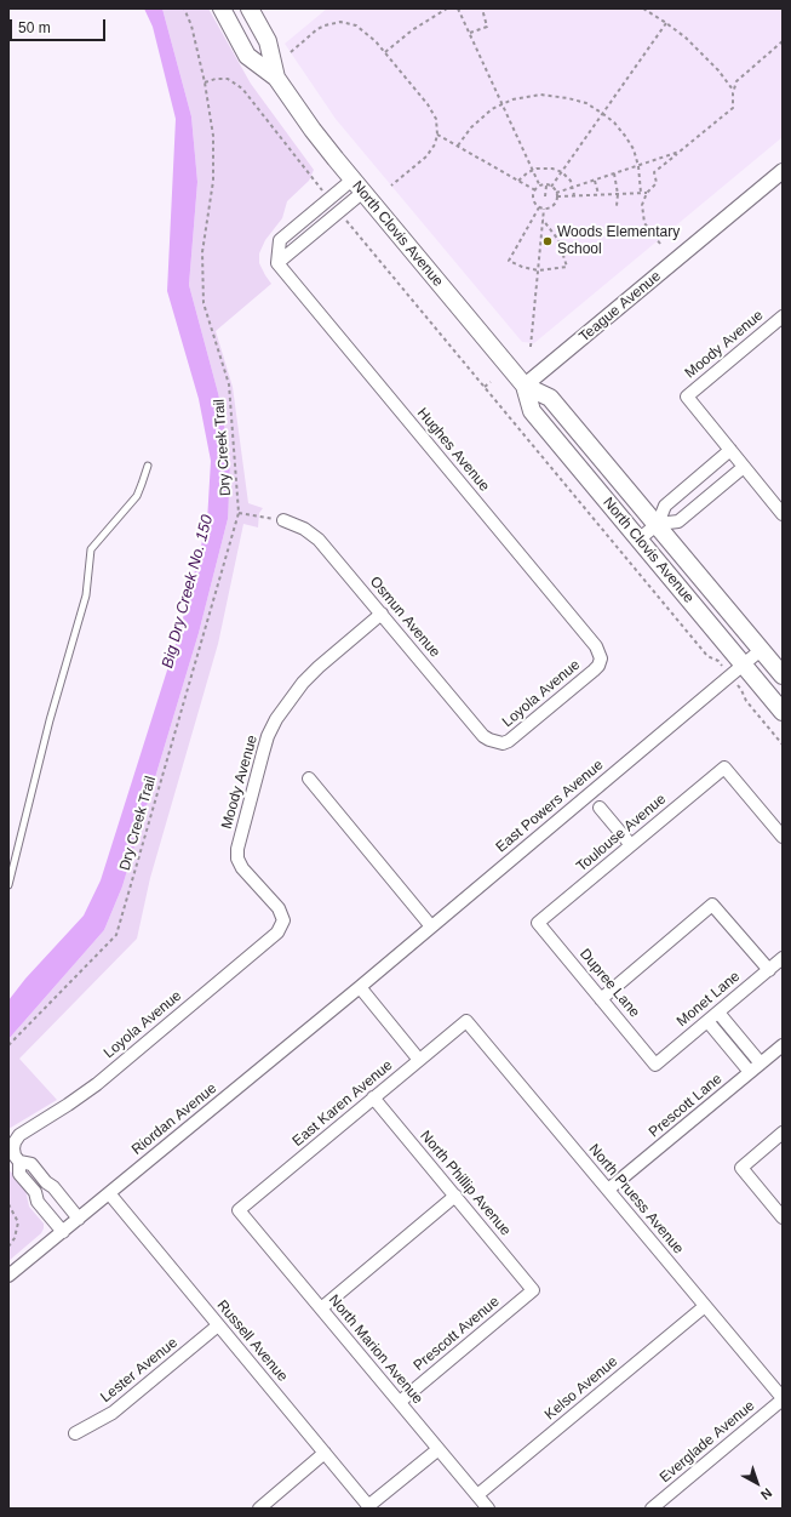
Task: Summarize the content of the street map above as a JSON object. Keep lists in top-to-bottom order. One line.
{"streets":{"main road":["North Clovis Avenue"],"street":["Teague Avenue","Moody Avenue","Hughes Avenue","Osmun Avenue","Loyola Avenue","East Powers Avenue","Toulouse Avenue","Dupree Lane","Monet Lane","East Karen Avenue","Prescott Lane","Riordan Avenue","North Phillip Avenue","North Pruess Avenue","Prescott Avenue","Russell Avenue","North Marion Avenue","Lester Avenue","Kelso Avenue","Everglade Avenue"],"path":["Dry Creek Trail"]},"crossings":[["North Clovis Avenue","Teague Avenue"],["North Clovis Avenue","East Powers Avenue"],["Moody Avenue","Osmun Avenue"],["Moody Avenue","Loyola Avenue"],["Hughes Avenue","Loyola Avenue"],["Osmun Avenue","Loyola Avenue"],["East Powers Avenue","Riordan Avenue"],["Toulouse Avenue","Dupree Lane"],["Dupree Lane","Monet Lane"],["East Karen Avenue","North Phillip Avenue"],["East Karen Avenue","North Pruess Avenue"],["East Karen Avenue","North Marion Avenue"],["Prescott Lane","North Pruess Avenue"],["Riordan Avenue","Russell Avenue"],["North Phillip Avenue","Prescott Avenue"],["North Pruess Avenue","Kelso Avenue"],["North Pruess Avenue","Everglade Avenue"],["Prescott Avenue","North Marion Avenue"],["Russell Avenue","Lester Avenue"],["North Marion Avenue","Kelso Avenue"]],"water":["Big Dry Creek No. 150"],"places":["Woods Elementary School"],"scale_bar":"50 m","north":"bottom right"}
